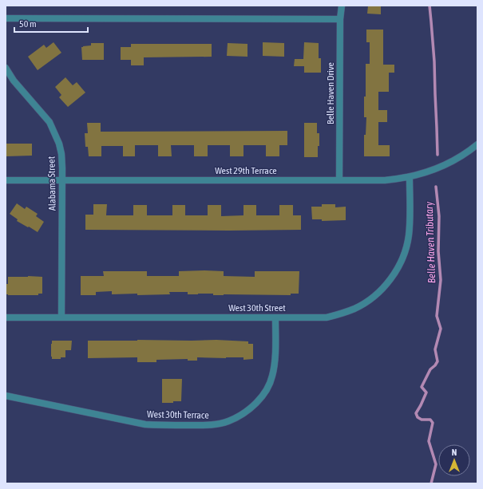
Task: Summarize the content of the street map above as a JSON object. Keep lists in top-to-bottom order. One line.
{"streets":{"street":["Belle Haven Drive","West 29th Terrace","Alabama Street","West 30th Street","West 30th Terrace"]},"crossings":[["Belle Haven Drive","West 29th Terrace"],["West 29th Terrace","Alabama Street"],["West 29th Terrace","West 30th Street"],["Alabama Street","West 30th Street"],["West 30th Street","West 30th Terrace"]],"water":["Belle Haven Tributary"],"scale_bar":"50 m","north":"top"}
